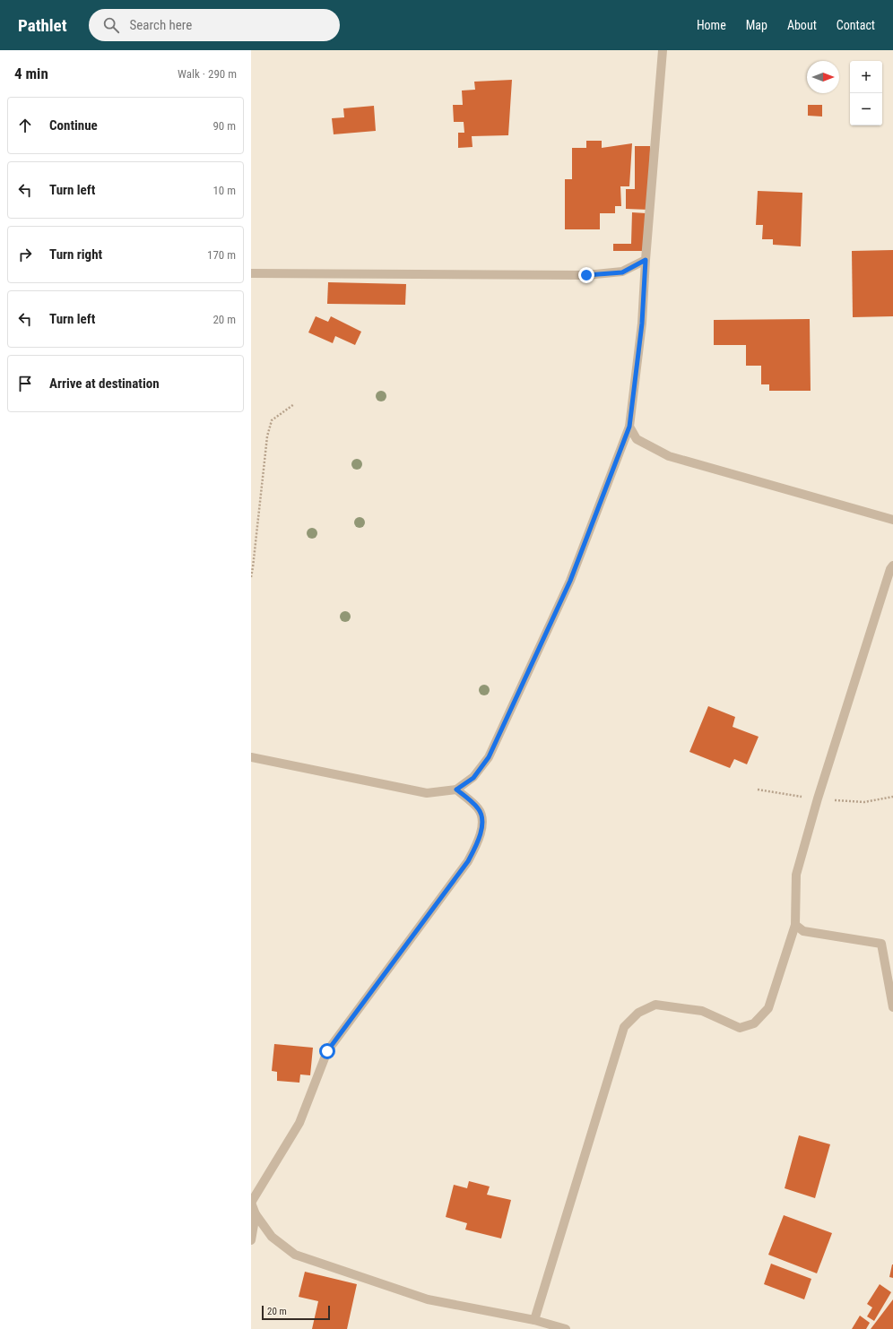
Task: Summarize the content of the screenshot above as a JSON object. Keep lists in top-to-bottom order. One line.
{"scale_bar":"20 m","north":"right","page":{"header":"Pathlet","search":"Search here","nav":["Home","Map","About","Contact"],"heading":["4 min","Walk · 290 m"],"map_buttons":["+","−"],"list":[["Continue","90 m"],["Turn left","10 m"],["Turn right","170 m"],["Turn left","20 m"],"Arrive at destination"],"scale":"20 m"}}
